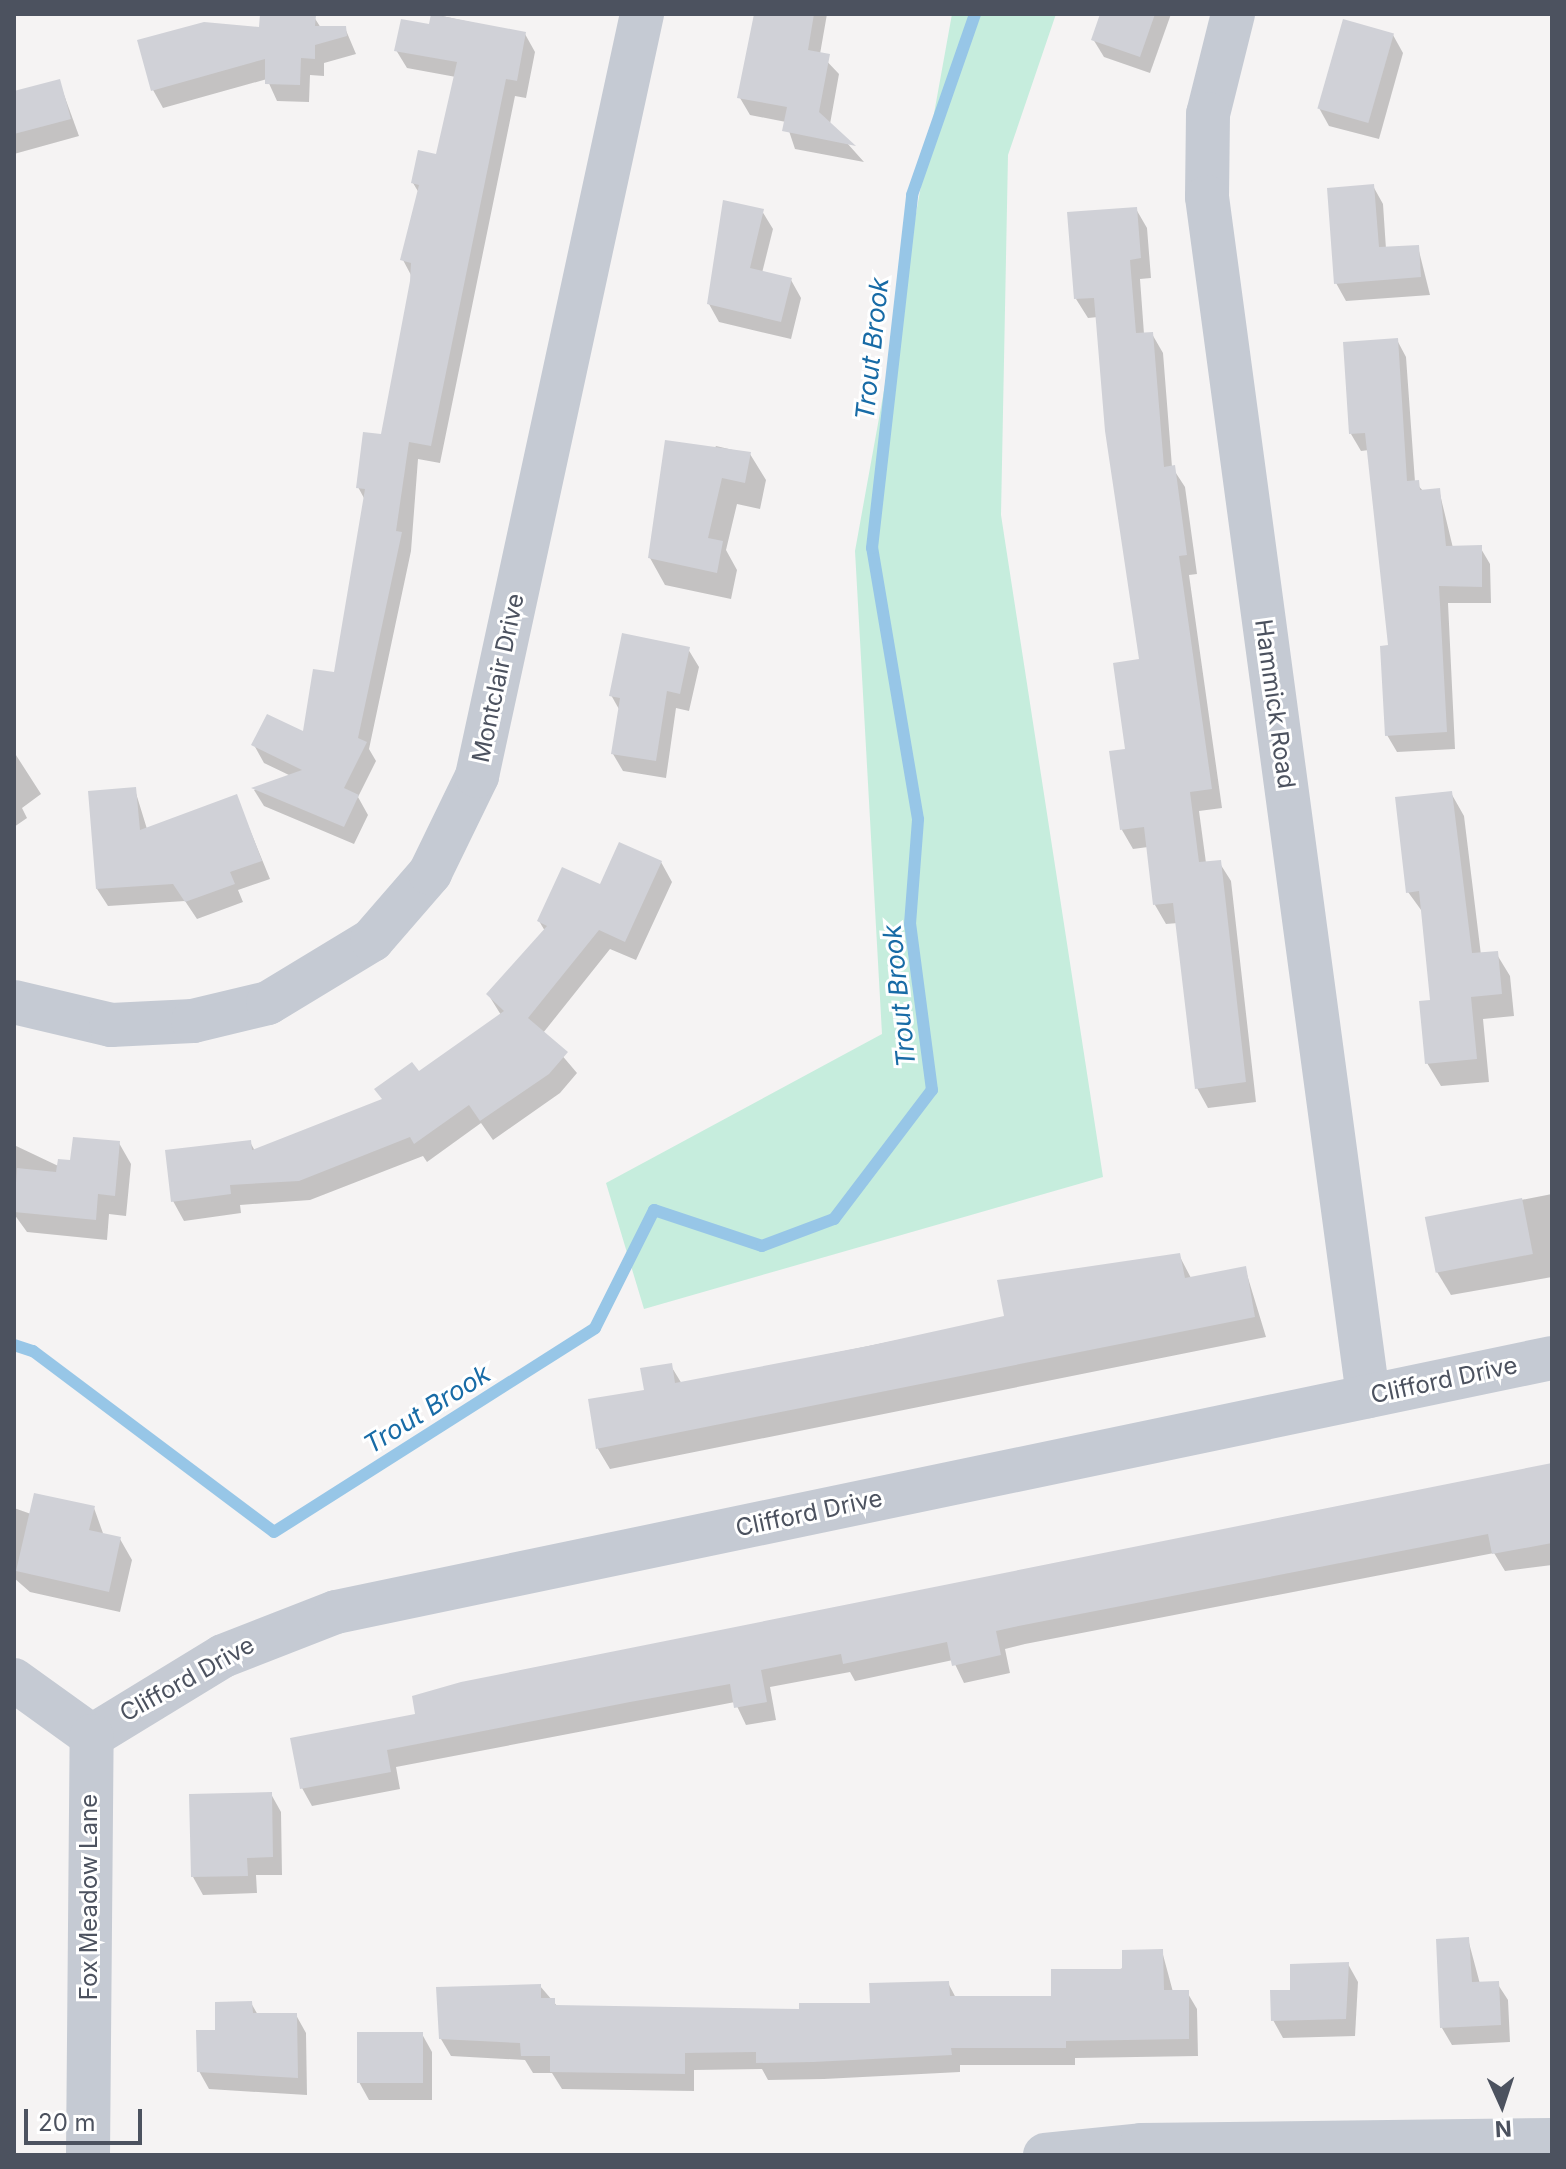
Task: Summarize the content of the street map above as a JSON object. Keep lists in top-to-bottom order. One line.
{"streets":{"street":["Montclair Drive","Hammick Road","Clifford Drive","Fox Meadow Lane"]},"crossings":[["Hammick Road","Clifford Drive"],["Clifford Drive","Fox Meadow Lane"]],"water":["Trout Brook"],"scale_bar":"20 m","north":"bottom"}
